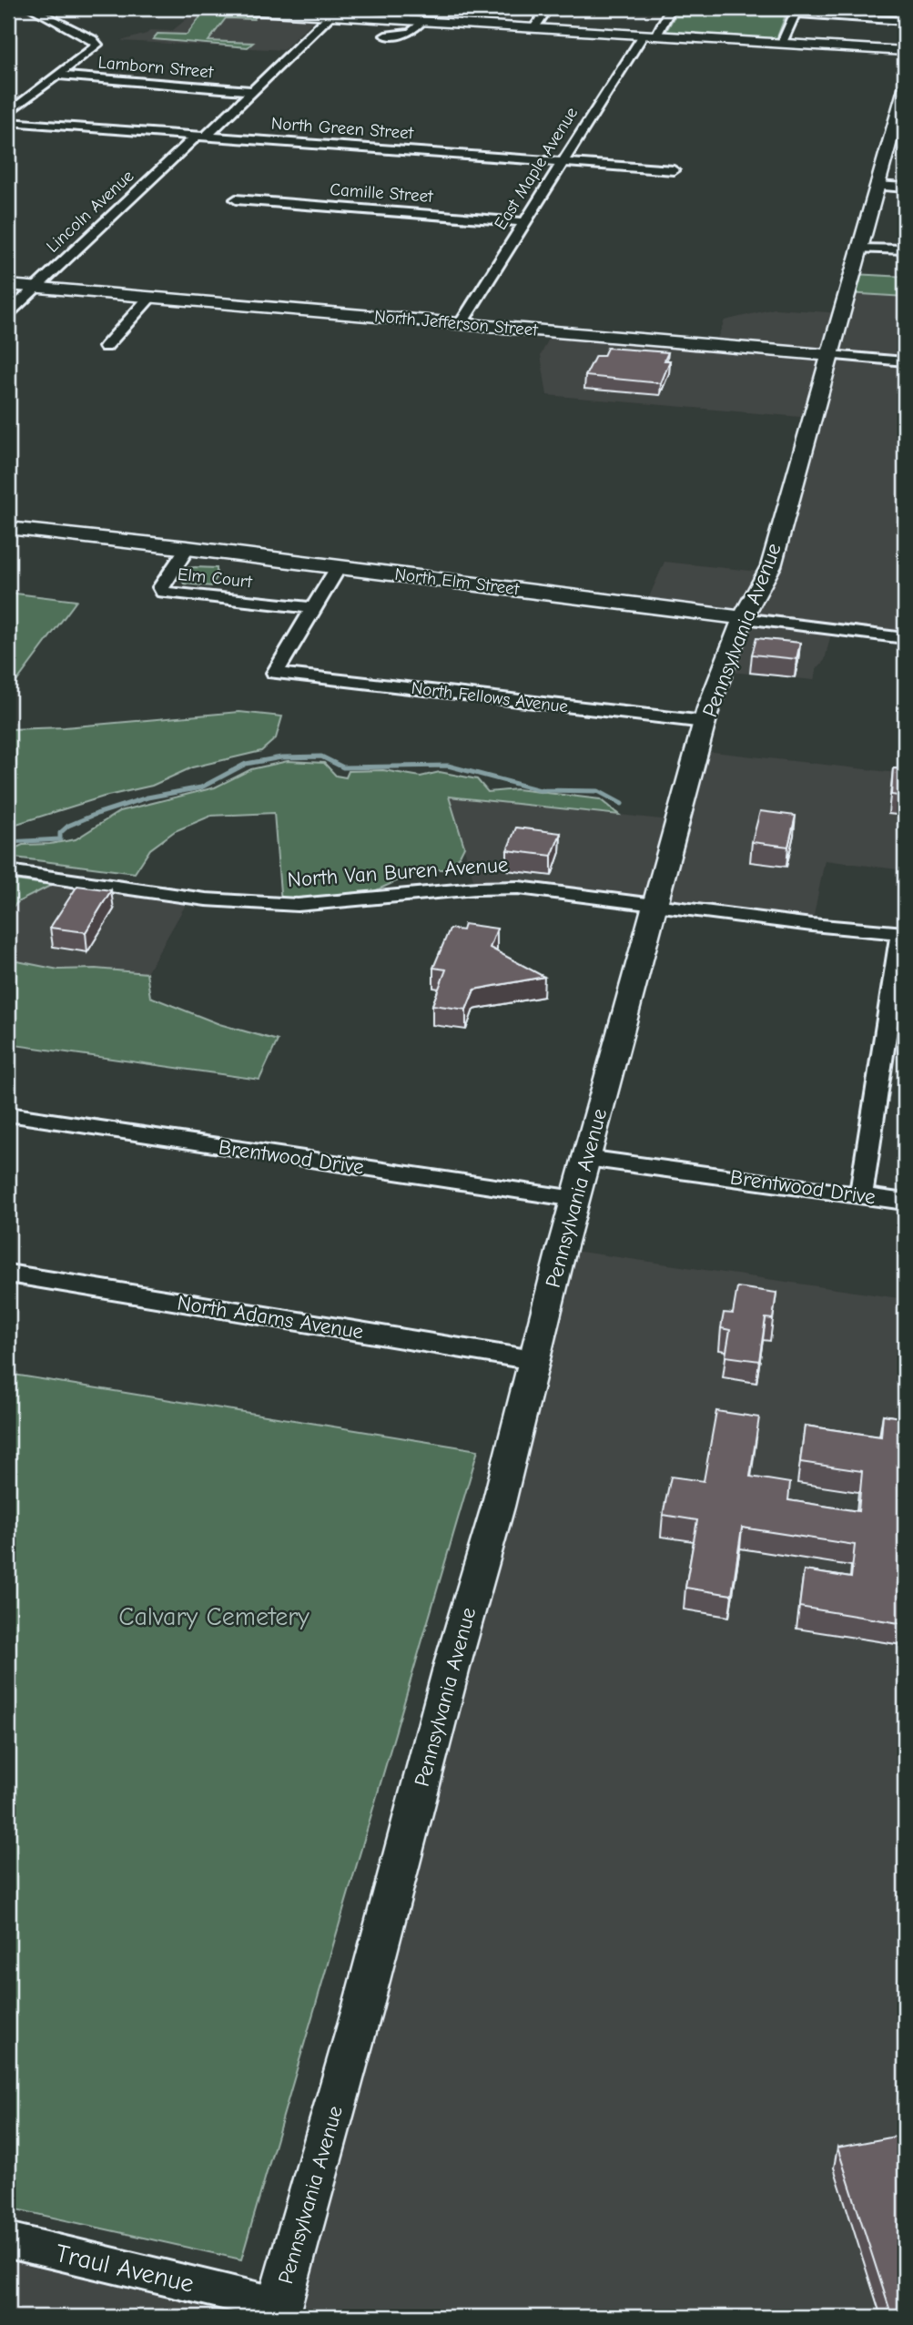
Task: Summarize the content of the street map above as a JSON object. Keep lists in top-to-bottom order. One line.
{"streets":{"main road":["North Jefferson Street","North Elm Street","Pennsylvania Avenue"],"street":["Lamborn Street","North Green Street","East Maple Avenue","Camille Street","Lincoln Avenue","Elm Court","North Fellows Avenue","North Van Buren Avenue","Brentwood Drive","North Adams Avenue","Traul Avenue"]},"crossings":[["Lamborn Street","Lincoln Avenue"],["North Green Street","East Maple Avenue"],["North Green Street","Lincoln Avenue"],["East Maple Avenue","Camille Street"],["East Maple Avenue","North Jefferson Street"],["Lincoln Avenue","North Jefferson Street"],["North Jefferson Street","Pennsylvania Avenue"],["Elm Court","North Elm Street"],["Elm Court","North Fellows Avenue"],["North Elm Street","Pennsylvania Avenue"],["Pennsylvania Avenue","North Fellows Avenue"],["Pennsylvania Avenue","North Van Buren Avenue"],["Pennsylvania Avenue","Brentwood Drive"],["Pennsylvania Avenue","North Adams Avenue"],["Pennsylvania Avenue","Traul Avenue"]],"parks":["Calvary Cemetery"]}
